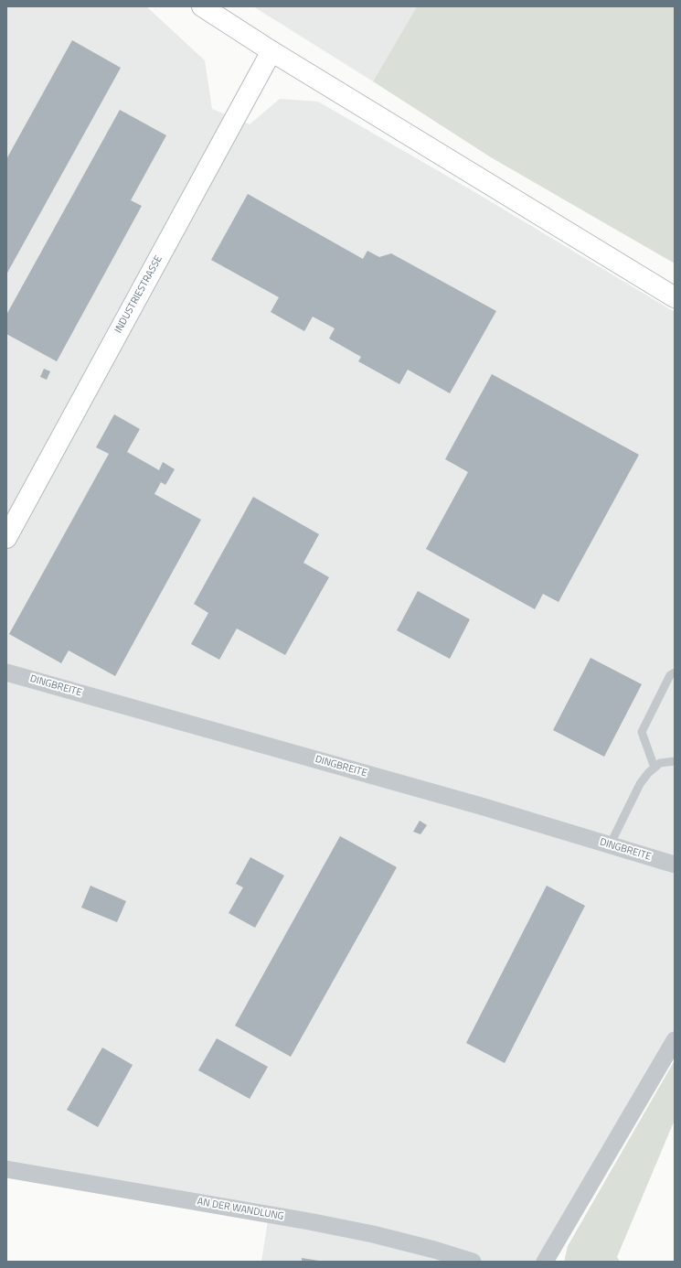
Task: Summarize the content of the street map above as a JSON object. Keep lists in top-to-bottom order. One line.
{"streets":{"main road":["INDUSTRIESTRASSE"],"street":["DINGBREITE","AN DER WANDLUNG"]}}
